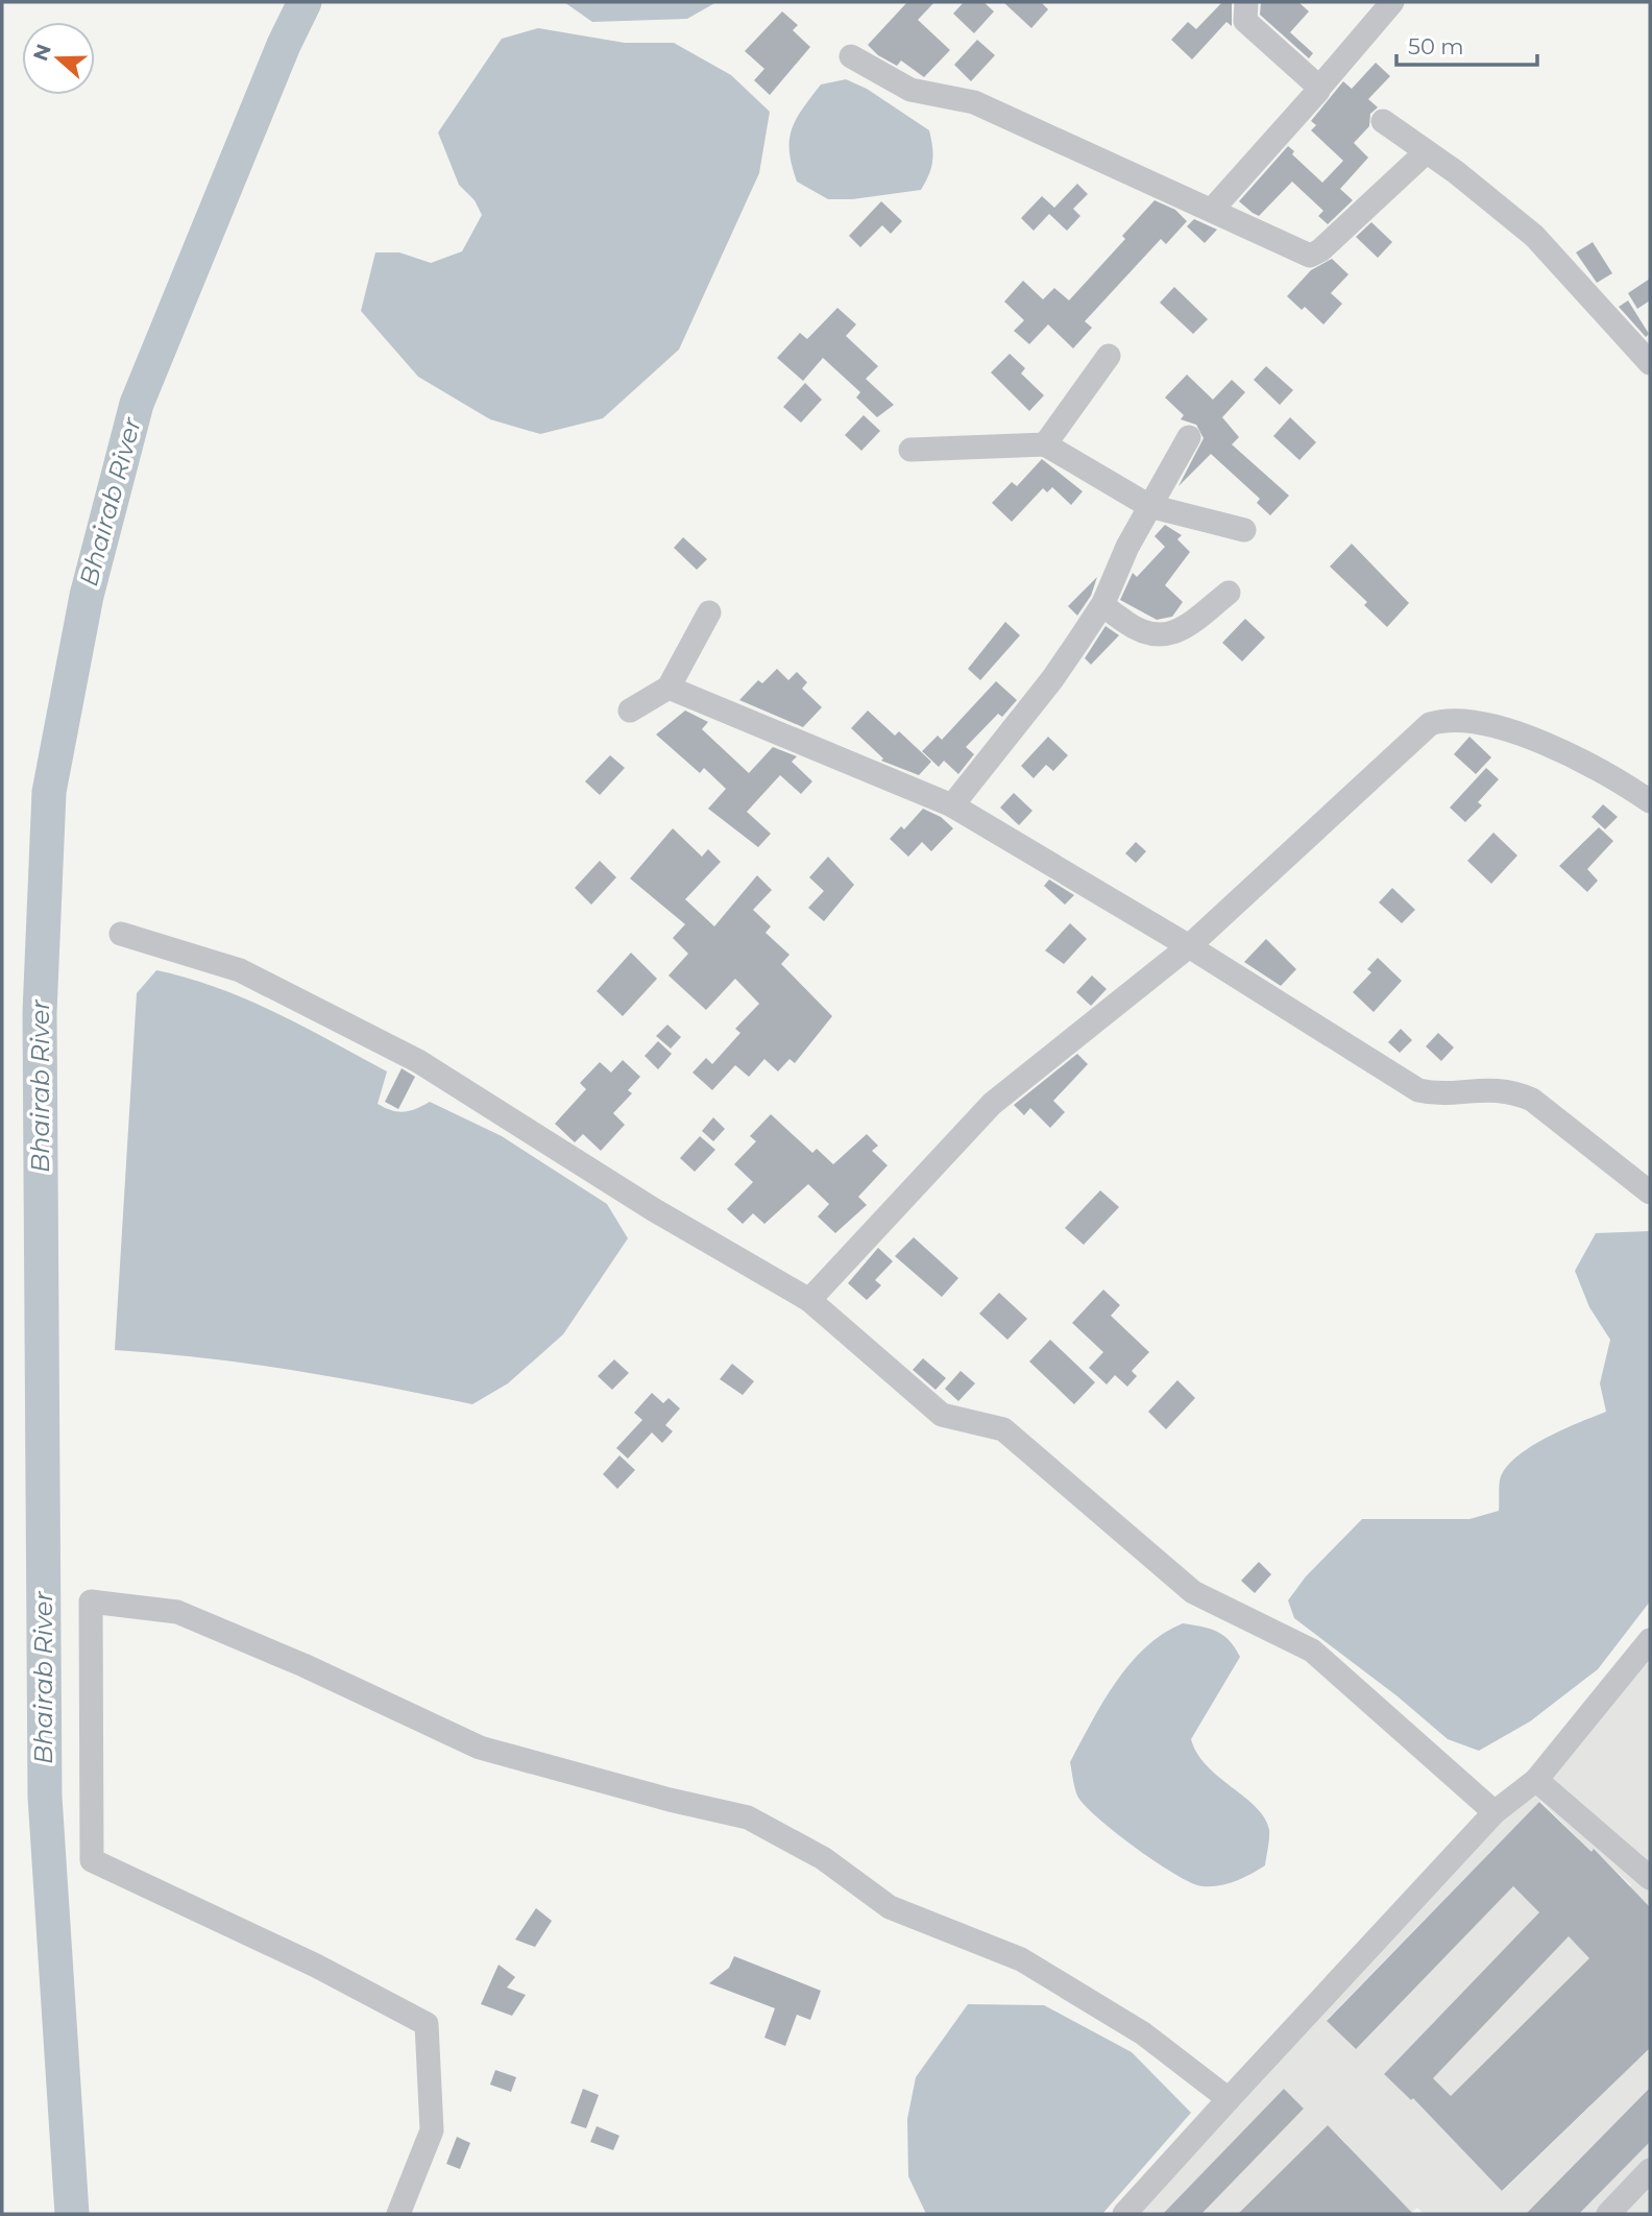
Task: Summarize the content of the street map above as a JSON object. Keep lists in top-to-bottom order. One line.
{"water":["Bhairab River"],"scale_bar":"50 m","north":"left"}
